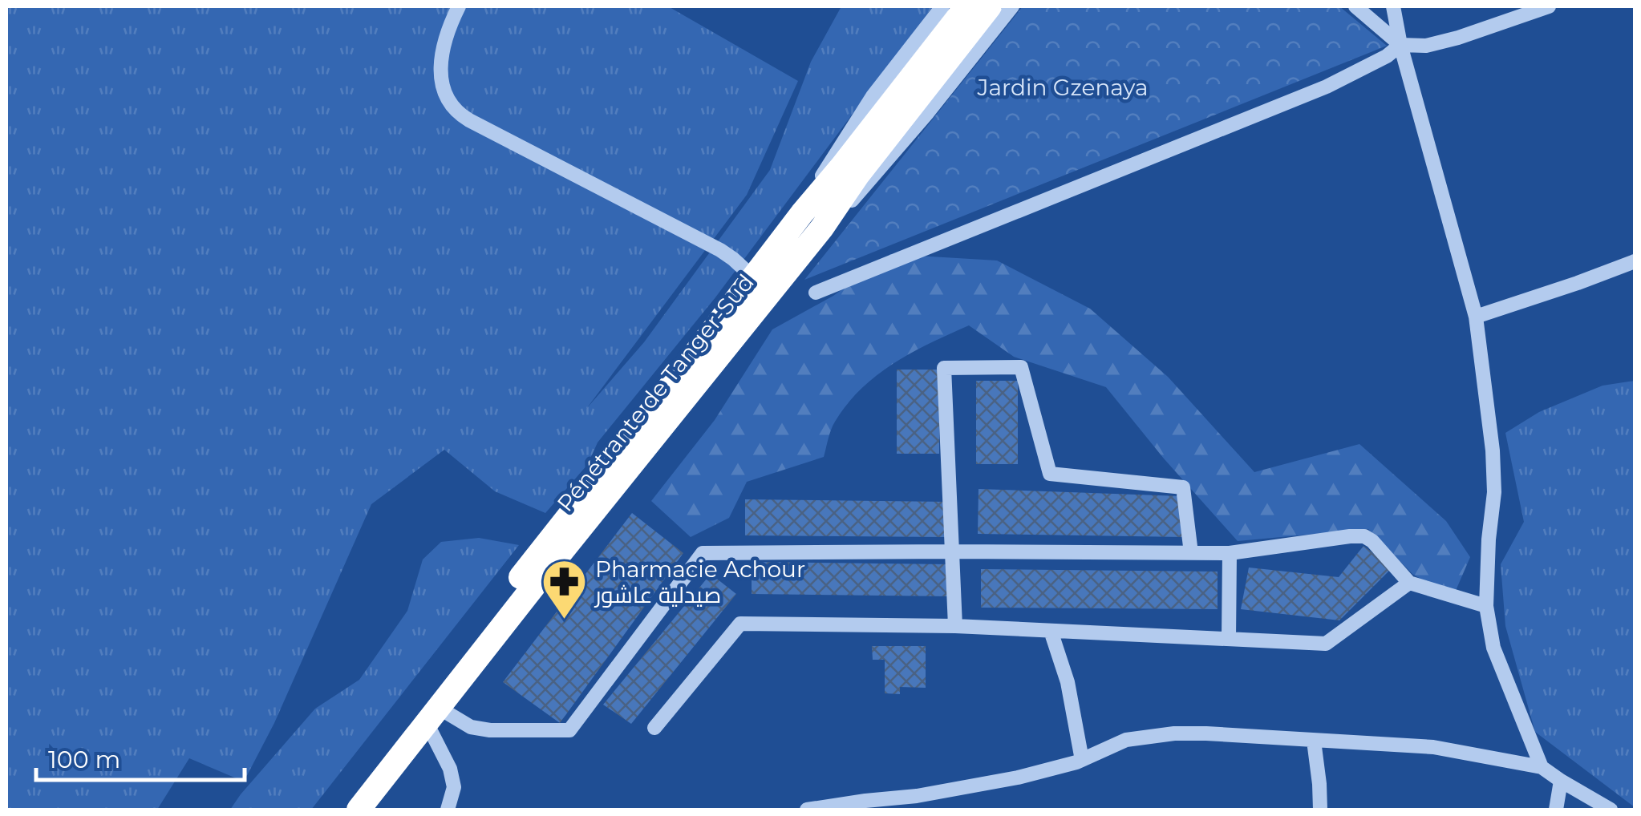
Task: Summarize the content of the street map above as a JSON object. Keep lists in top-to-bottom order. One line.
{"streets":{"highway":["Pénétrante de Tanger-Sud"]},"parks":["Jardin Gzenaya"],"places":{"pharmacy":["Pharmacie Achour صيدلية عاشور"]},"scale_bar":"100 m"}
